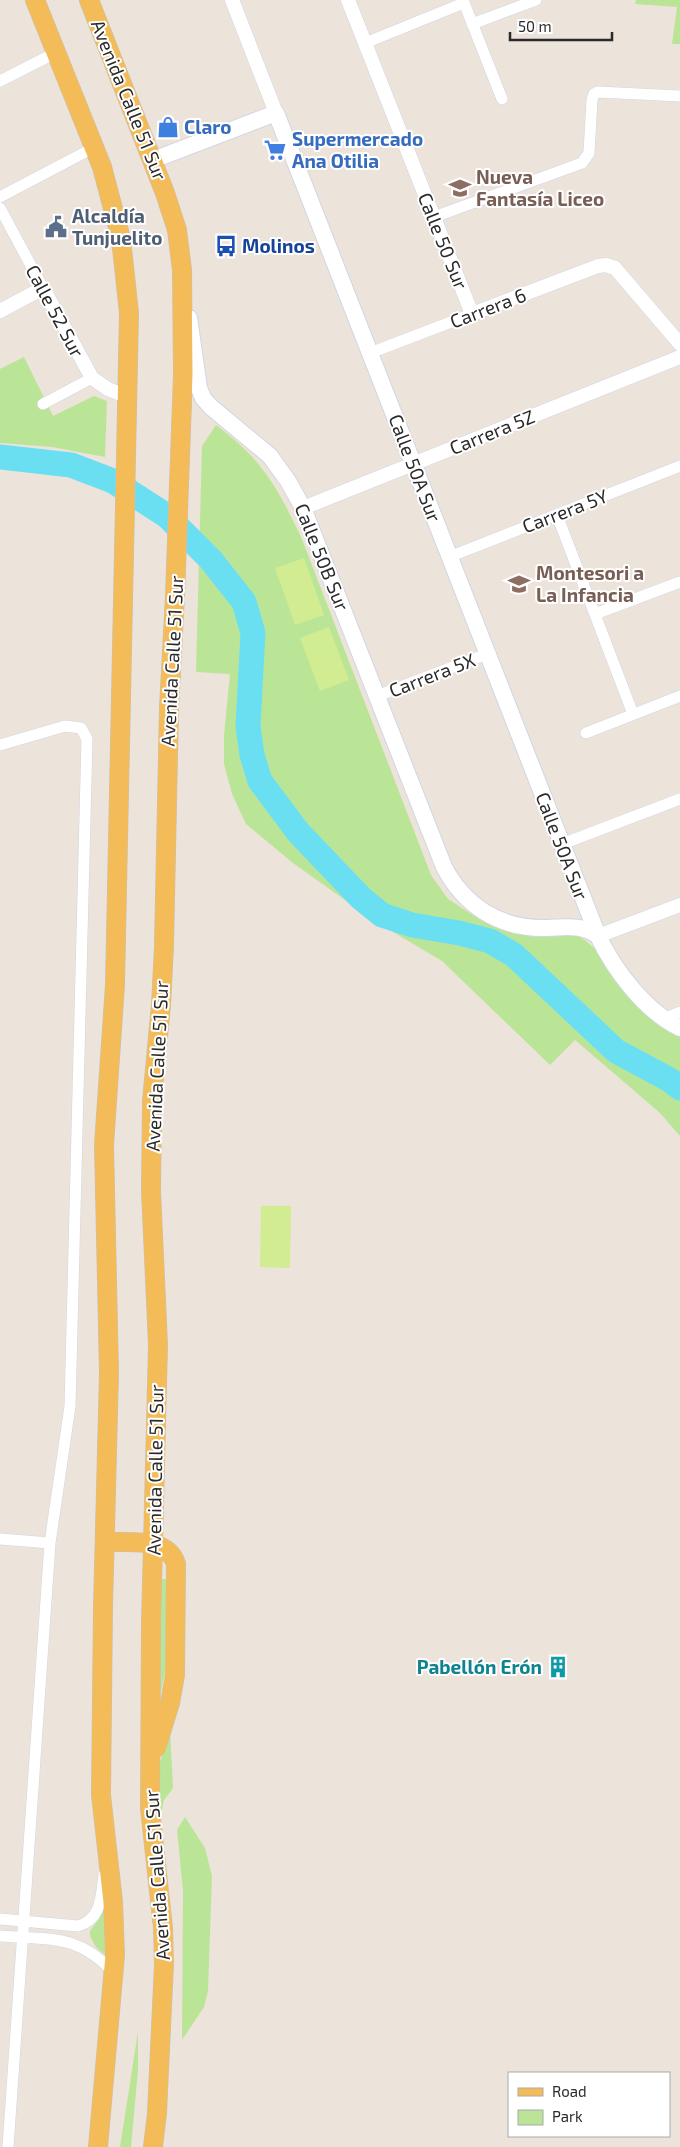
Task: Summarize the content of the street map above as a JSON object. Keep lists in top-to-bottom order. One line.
{"streets":{"main road":["Avenida Calle 51 Sur","Calle 50A Sur","Calle 50B Sur"],"street":["Calle 50 Sur","Carrera 6","Calle 52 Sur","Carrera 5Z","Carrera 5Y","Carrera 5X"]},"crossings":[["Avenida Calle 51 Sur","Calle 50B Sur"],["Calle 50 Sur","Carrera 6"],["Carrera 6","Calle 50A Sur"],["Carrera 5Z","Calle 50A Sur"],["Carrera 5Z","Calle 50B Sur"],["Calle 50A Sur","Carrera 5Y"],["Calle 50A Sur","Calle 50B Sur"],["Calle 50A Sur","Carrera 5X"],["Calle 50B Sur","Carrera 5X"]],"places":{"shop":["Claro"],"supermarket":["Supermercado Ana Otilia"],"school or university":["Nueva Fantasía Liceo","Montesori a La Infancia"],"public building":["Alcaldía Tunjuelito"],"bus stop":["Molinos"],"building":["Pabellón Erón"]},"legend":["Road","Park"],"scale_bar":"50 m"}
